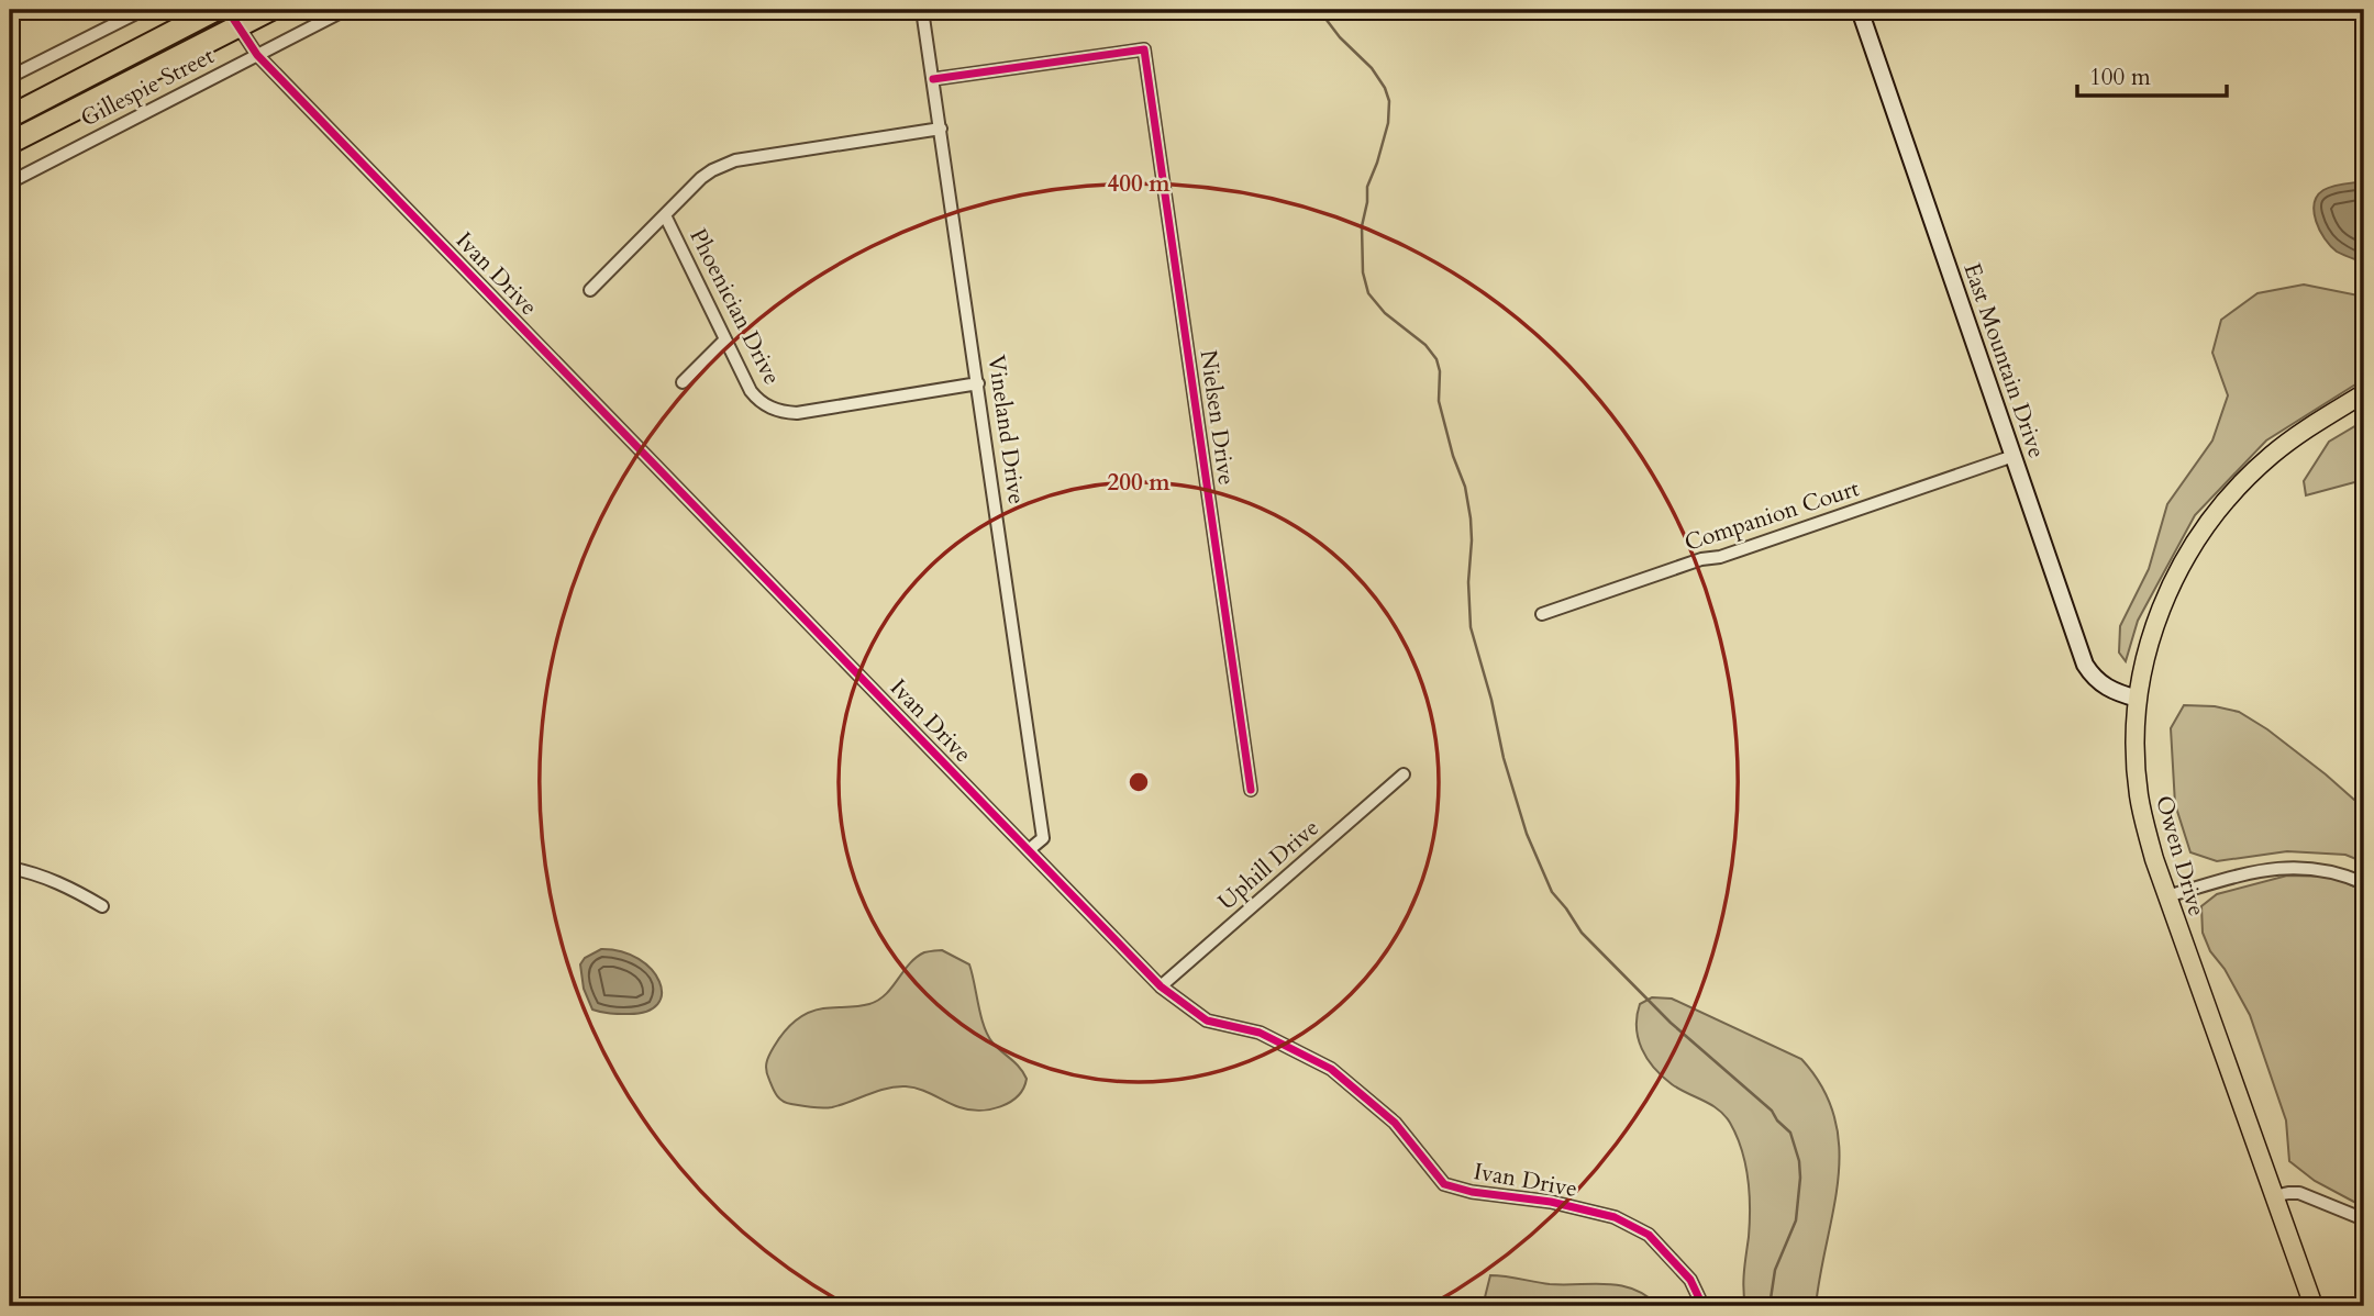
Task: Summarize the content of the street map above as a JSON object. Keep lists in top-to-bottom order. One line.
{"streets":{"main road":["Owen Drive"],"street":["Gillespie Street","Ivan Drive","Phoenician Drive","East Mountain Drive","Nielsen Drive","Vineland Drive","Companion Court","Uphill Drive"]},"crossings":[["Gillespie Street","Ivan Drive"],["Ivan Drive","Vineland Drive"],["Ivan Drive","Uphill Drive"],["Phoenician Drive","Vineland Drive"],["East Mountain Drive","Companion Court"],["East Mountain Drive","Owen Drive"],["Nielsen Drive","Vineland Drive"]],"scale_bar":"100 m","rings":["400 m","200 m"]}
